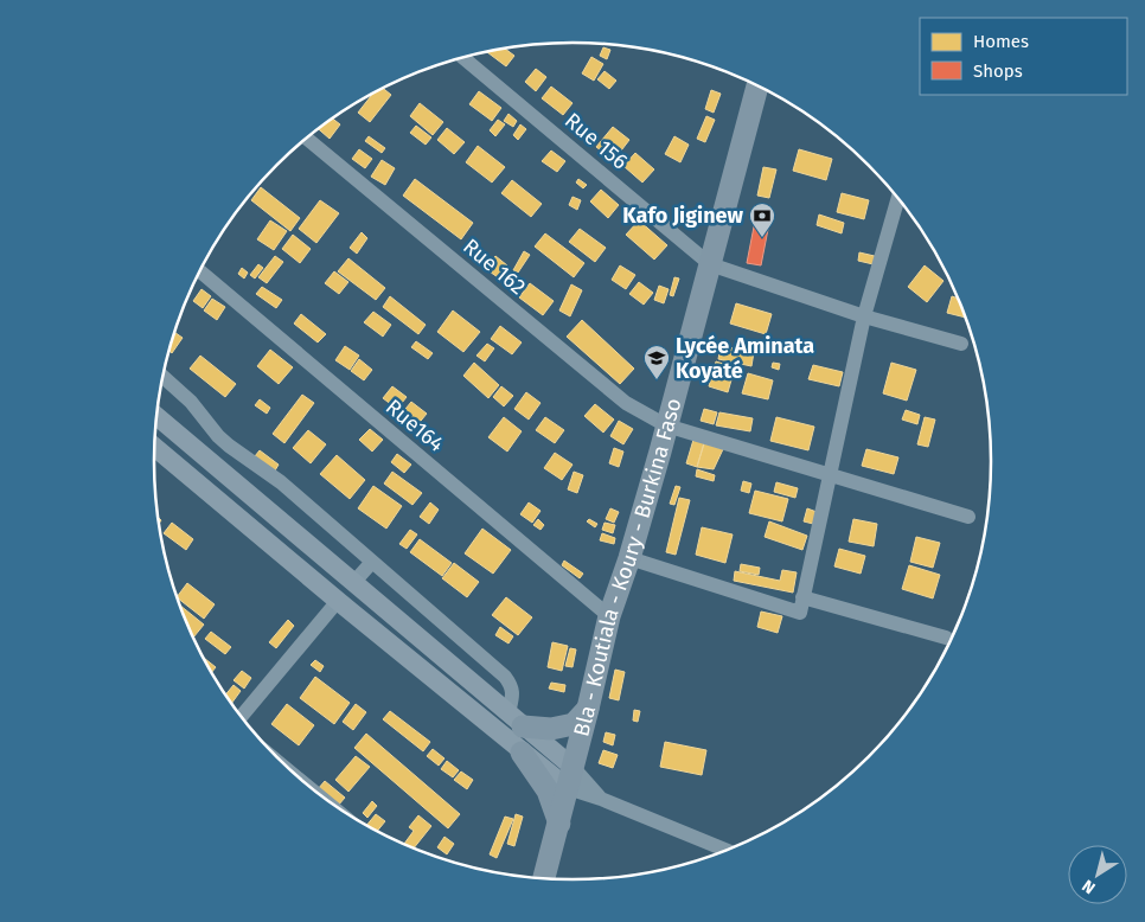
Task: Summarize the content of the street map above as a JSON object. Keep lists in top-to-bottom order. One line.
{"streets":{"main road":["Bla - Koutiala - Koury - Burkina Faso"],"street":["Rue 156","Rue 162","Rue164"]},"crossings":[["Rue 156","Bla - Koutiala - Koury - Burkina Faso"],["Rue 162","Bla - Koutiala - Koury - Burkina Faso"],["Rue164","Bla - Koutiala - Koury - Burkina Faso"]],"places":{"bank":["Kafo Jiginew"],"school or university":["Lycée Aminata Koyaté"]},"legend":["Homes","Shops"],"north":"bottom left"}
